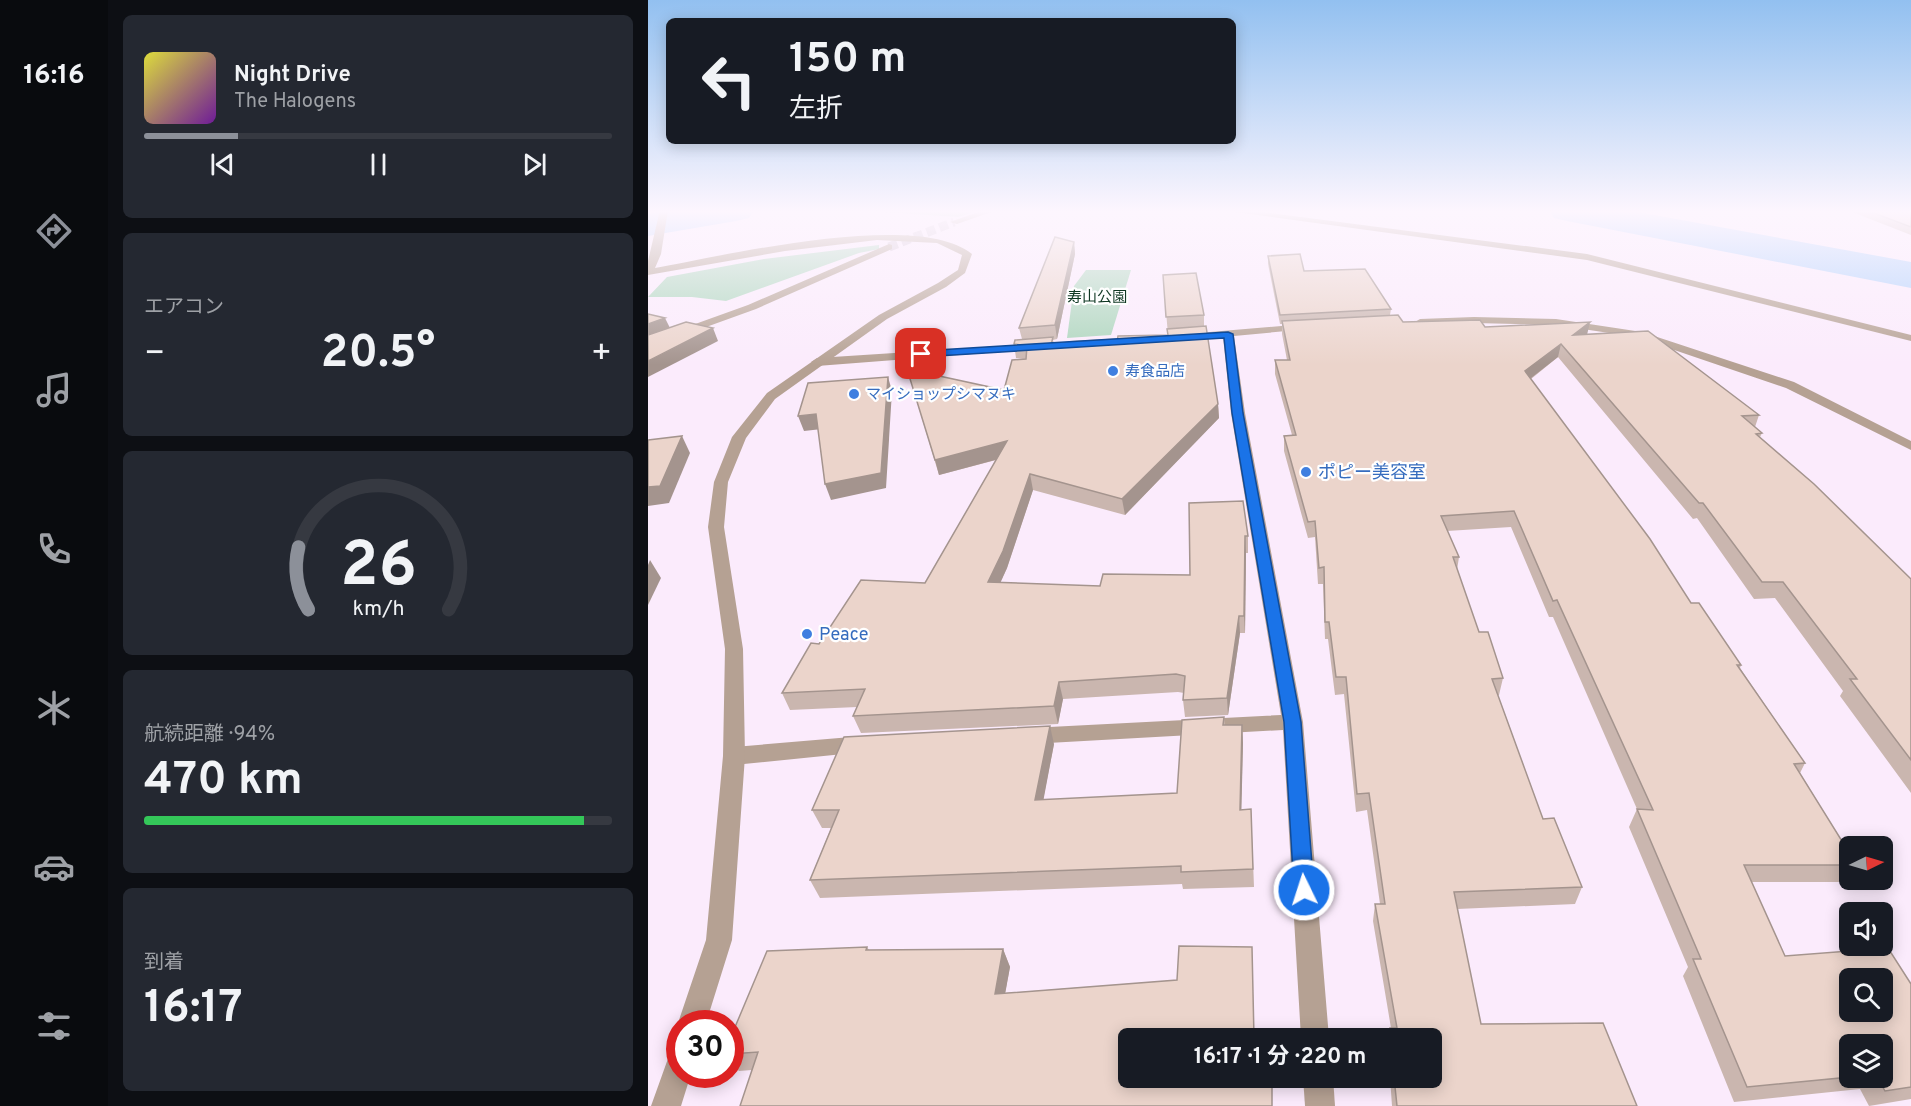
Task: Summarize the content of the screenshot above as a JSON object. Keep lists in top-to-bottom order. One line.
{"parks":["寿山公園"],"places":["寿食品店","マイショップシマヌキ","ポピー美容室","Peace"],"north":"right","page":{"tabs":"16:16","turn":["150 m","左折"],"song":["Night Drive","The Halogens"],"tile":["エアコン",["航続距離 · 94%","470 km"],["到着","16:17"]],"heat":["−","20.5°","+"],"limit":"30","trip":"16:17 · 1 分 · 220 m","gauge":["26","km/h"]}}
